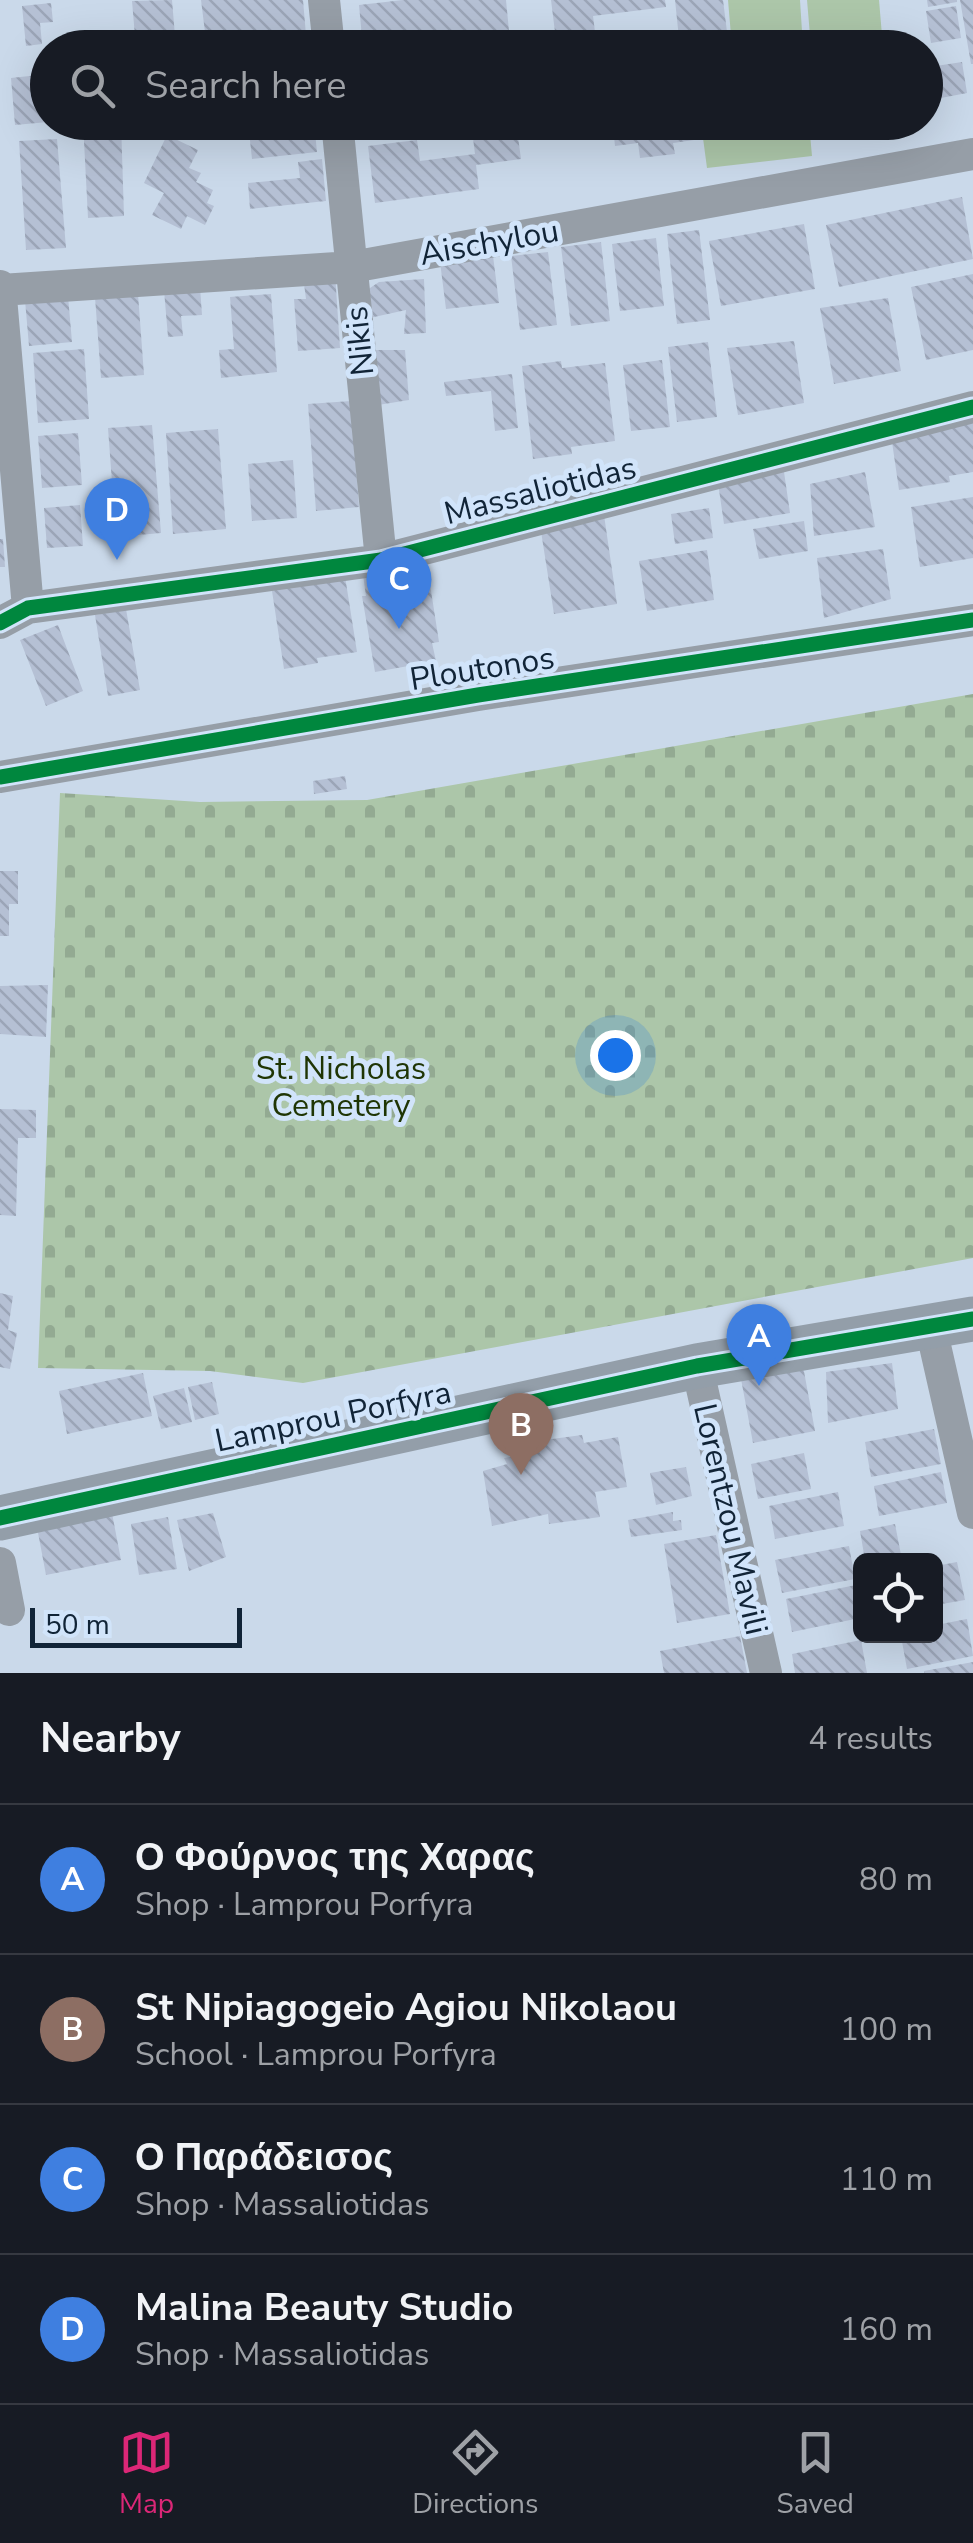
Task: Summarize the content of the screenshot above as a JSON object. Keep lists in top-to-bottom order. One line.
{"streets":{"street":["Aischylou","Nikis","Massaliotidas","Ploutonos","Lamprou Porfyra","Lorentzou Mavili"]},"crossings":[["Aischylou","Nikis"],["Nikis","Massaliotidas"],["Lamprou Porfyra","Lorentzou Mavili"]],"parks":["St. Nicholas Cemetery"],"scale_bar":"50 m","page":{"search":"Search here","pins":["D","C","A","B"],"scale":"50 m","heading":["Nearby","4 results"],"list":[{"mark":"A","name":"Ο Φούρνος της Χαρας","note":"Shop · Lamprou Porfyra","value":"80 m"},{"mark":"B","name":"St Nipiagogeio Agiou Nikolaou","note":"School · Lamprou Porfyra","value":"100 m"},{"mark":"C","name":"Ο Παράδεισος","note":"Shop · Massaliotidas","value":"110 m"},{"mark":"D","name":"Malina Beauty Studio","note":"Shop · Massaliotidas","value":"160 m"}],"nav":["Map","Directions","Saved"]}}
